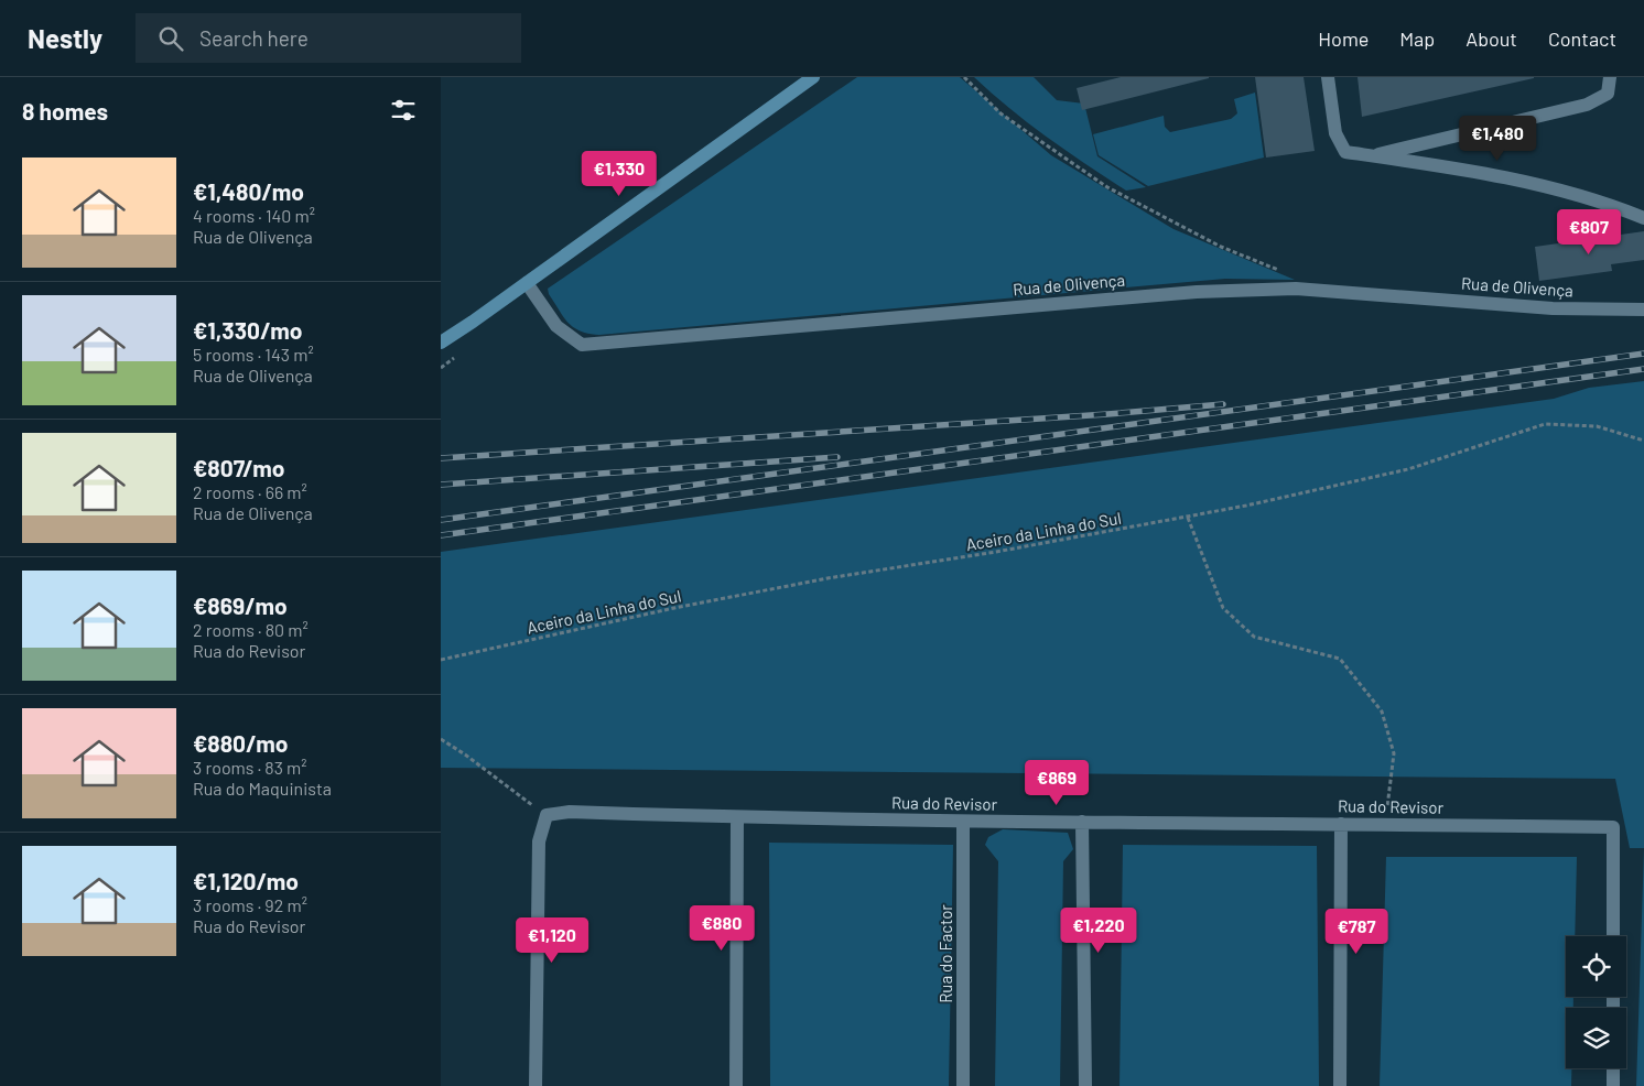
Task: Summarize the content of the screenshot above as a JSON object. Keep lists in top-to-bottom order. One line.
{"streets":{"street":["Rua de Olivença","Rua do Revisor","Rua do Factor"],"path":["Aceiro da Linha do Sul"]},"crossings":[["Rua do Revisor","Rua do Factor"]],"page":{"header":"Nestly","search":"Search here","nav":["Home","Map","About","Contact"],"heading":"8 homes","price":["€1,480","€1,330","€807","€869","€880","€1,220","€787","€1,120"],"list":[{"name":"€1,480/mo","note":"4 rooms · 140 m² · Rua de Olivença"},{"name":"€1,330/mo","note":"5 rooms · 143 m² · Rua de Olivença"},{"name":"€807/mo","note":"2 rooms · 66 m² · Rua de Olivença"},{"name":"€869/mo","note":"2 rooms · 80 m² · Rua do Revisor"},{"name":"€880/mo","note":"3 rooms · 83 m² · Rua do Maquinista"},{"name":"€1,120/mo","note":"3 rooms · 92 m² · Rua do Revisor"}]}}
